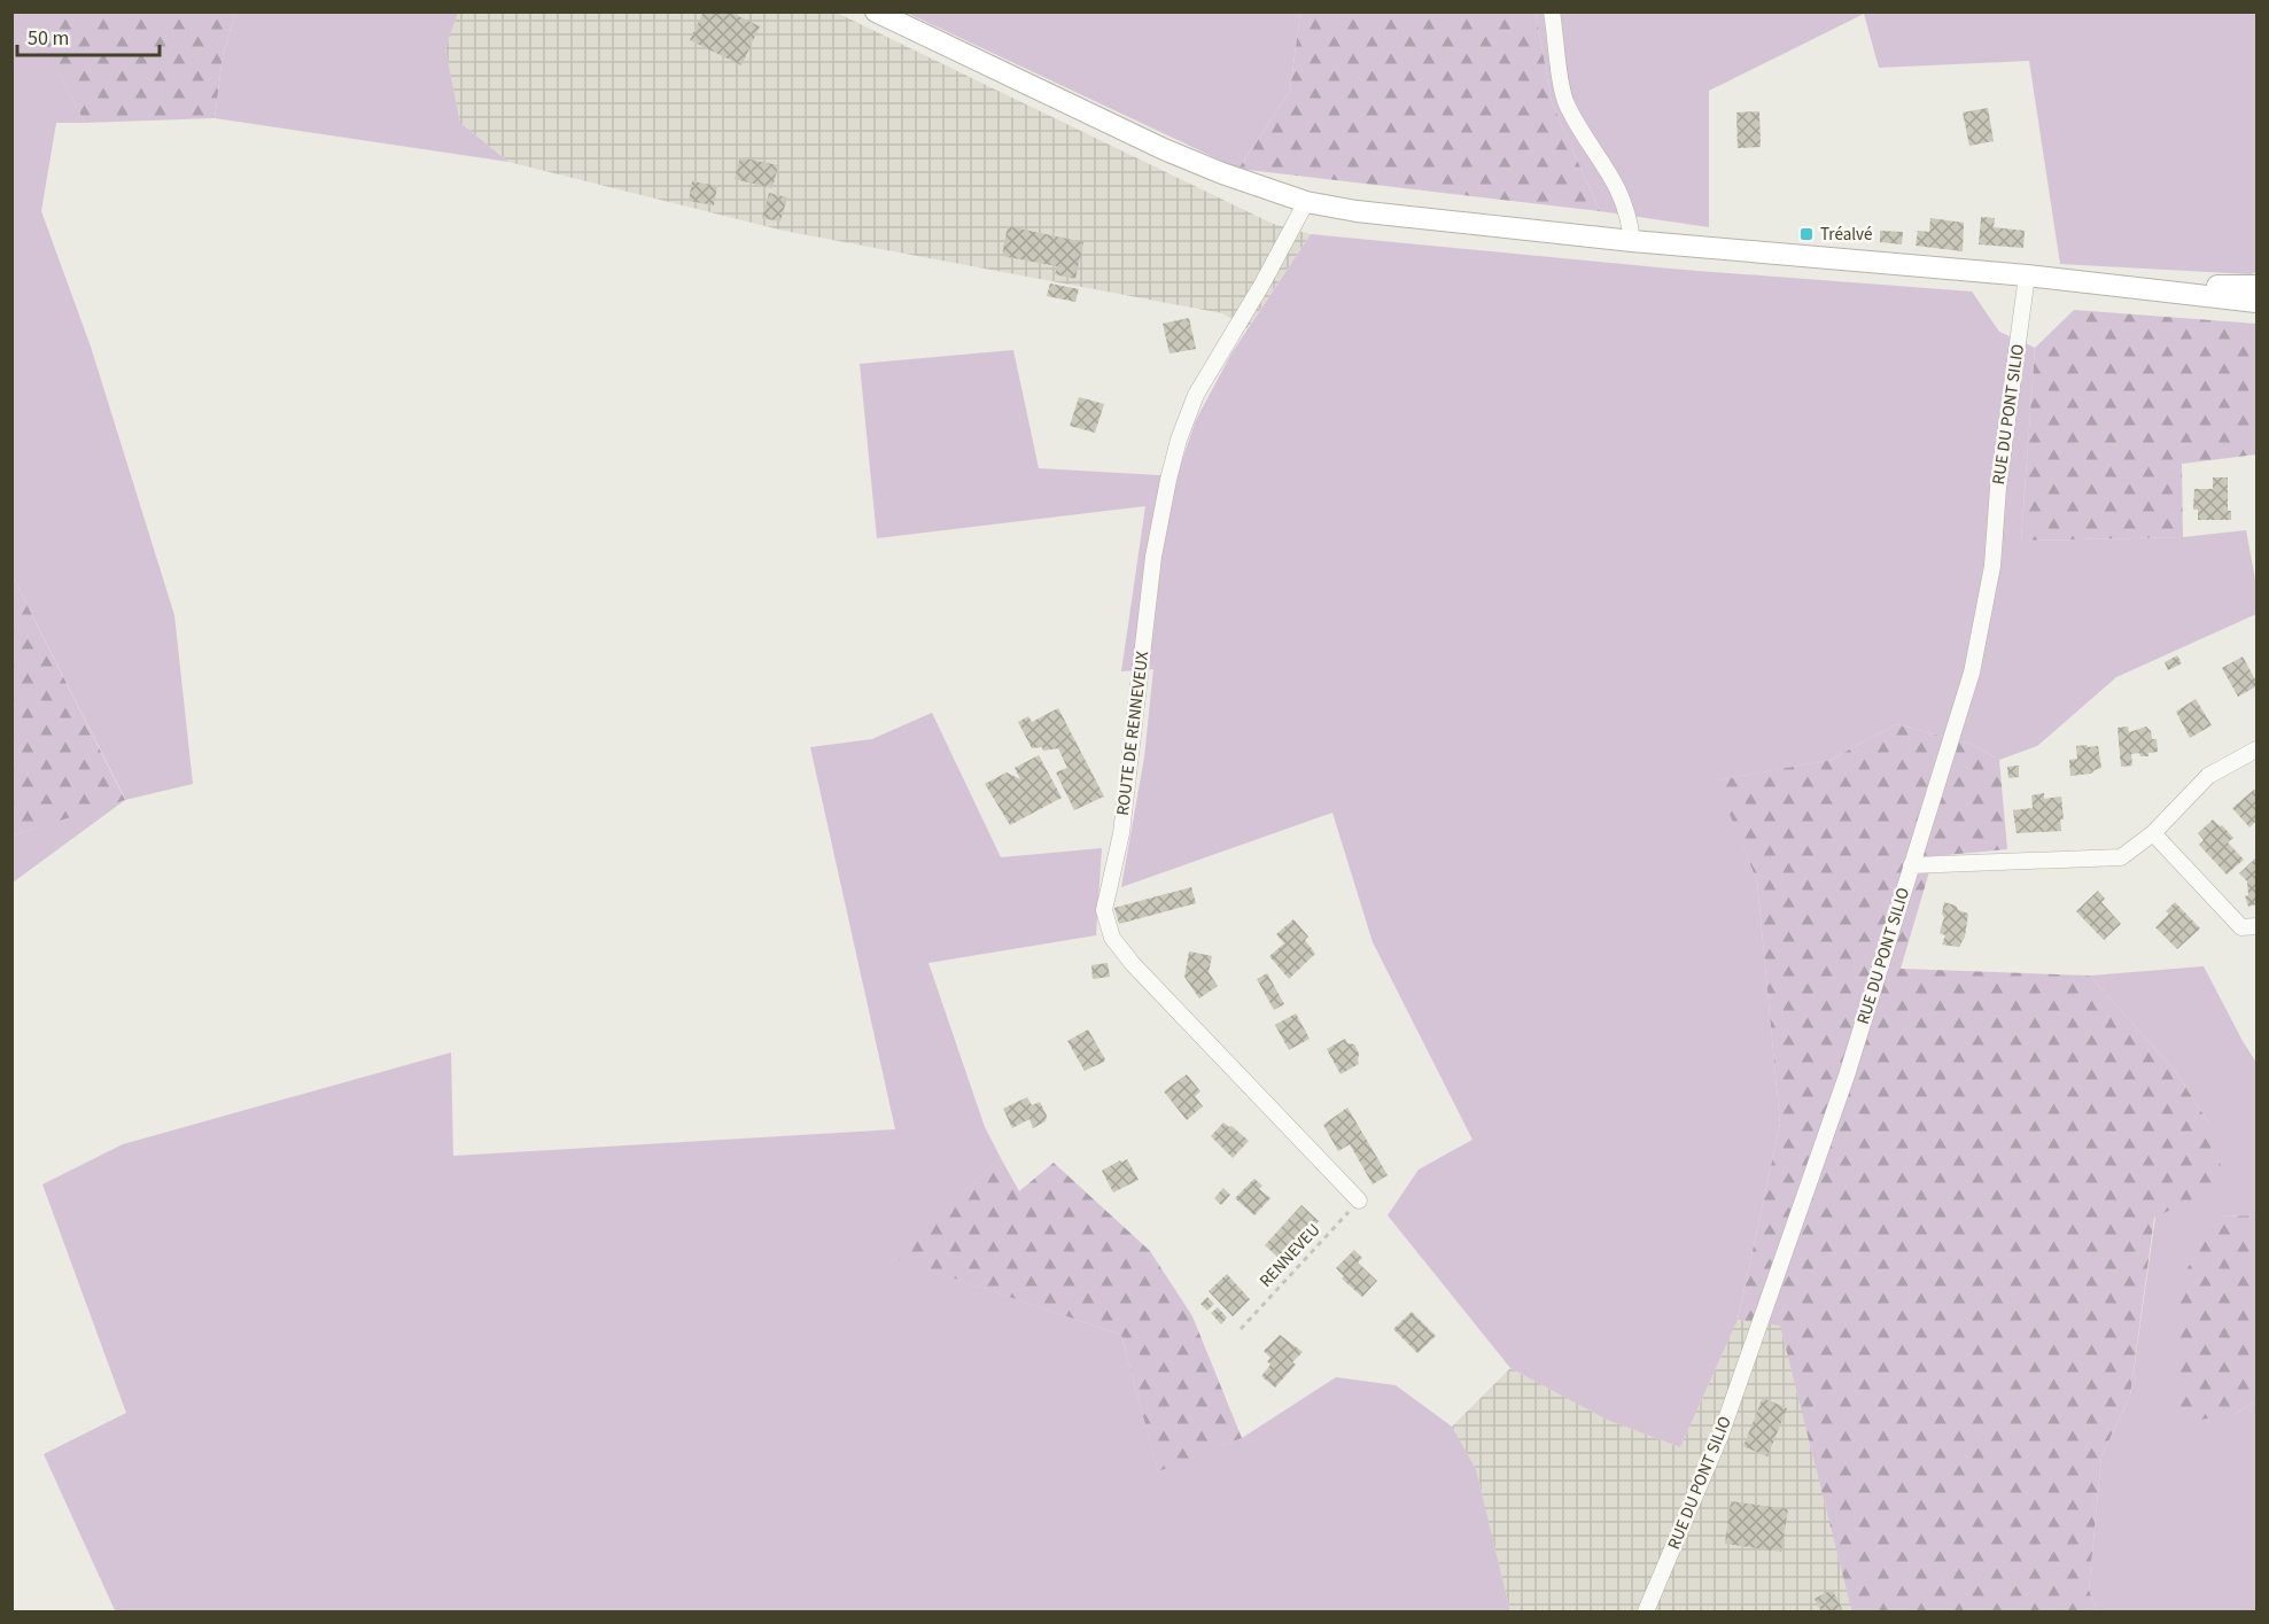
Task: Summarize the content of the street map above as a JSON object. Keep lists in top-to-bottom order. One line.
{"streets":{"street":["RUE DU PONT SILIO","ROUTE DE RENNEVEUX"],"path":["RENNEVEU"]},"crossings":[["ROUTE DE RENNEVEUX","RENNEVEU"]],"places":{"transit":["Tréalvé"]},"scale_bar":"50 m"}
